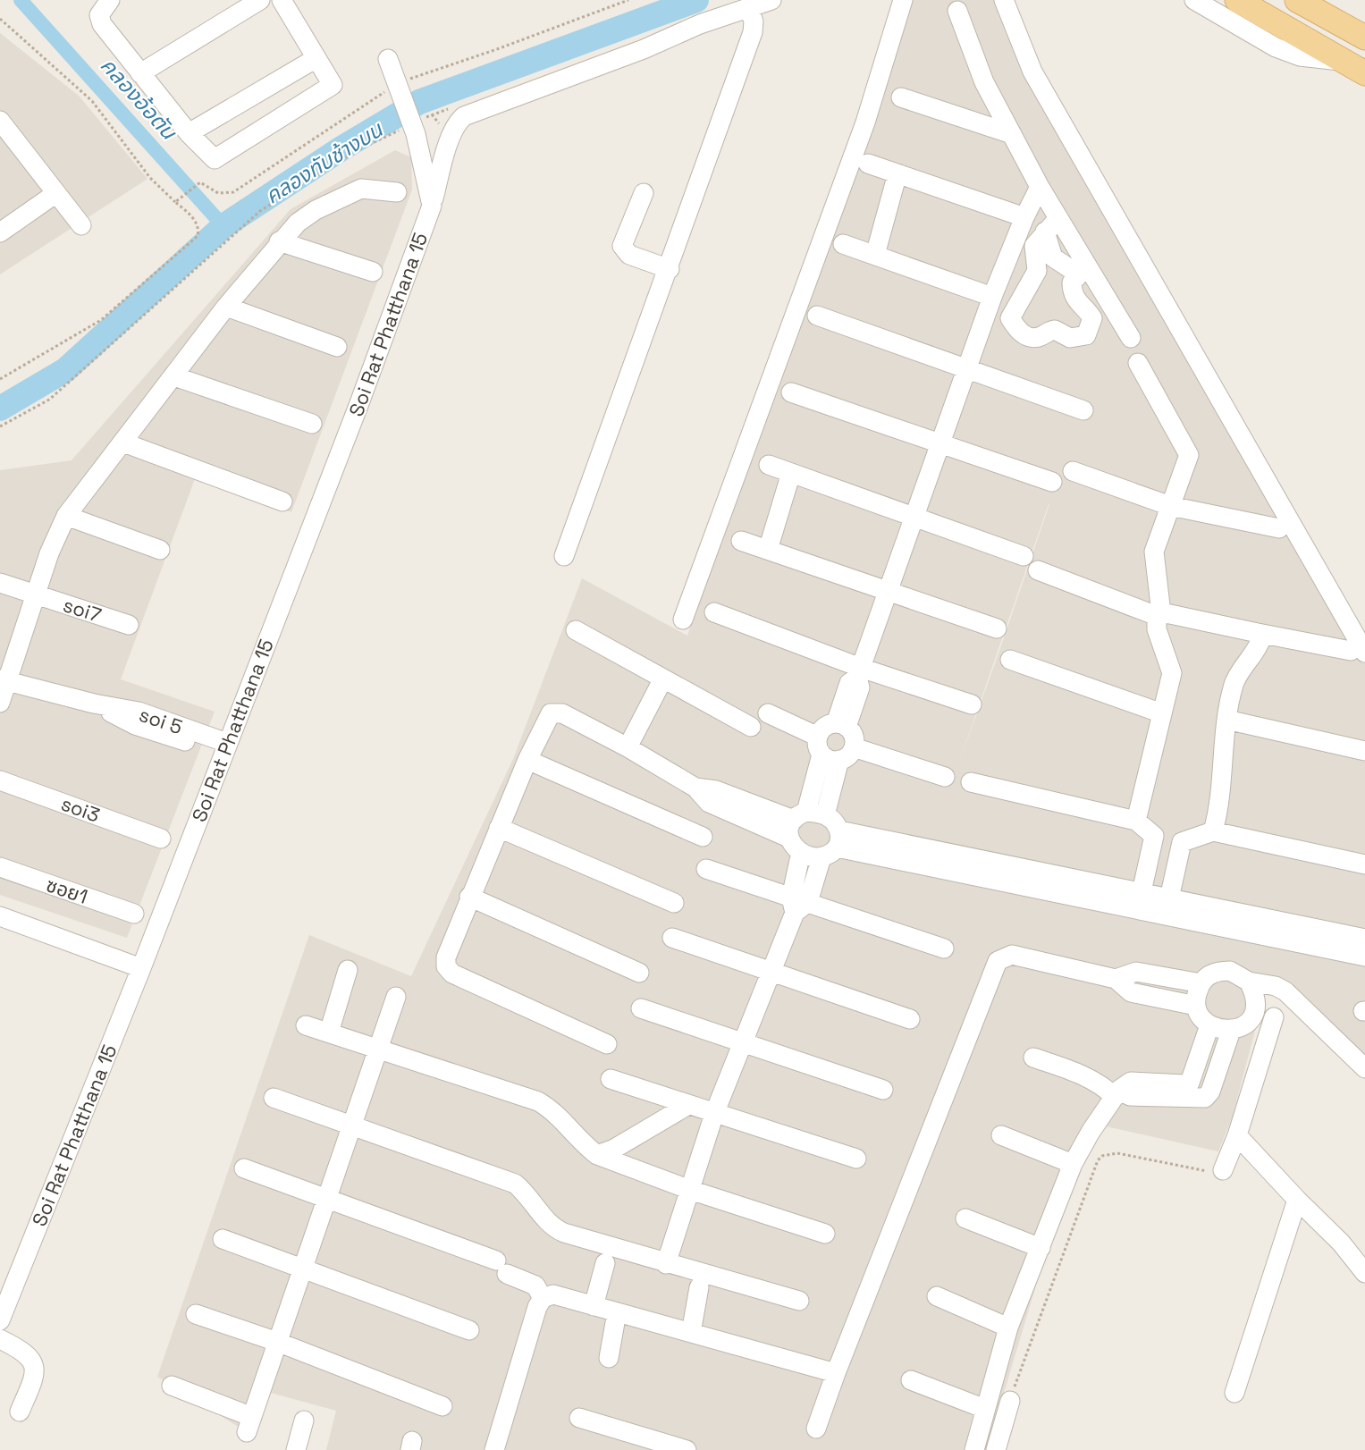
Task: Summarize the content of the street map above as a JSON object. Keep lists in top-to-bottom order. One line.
{"streets":{"street":["Soi Rat Phatthana 15","soi7","soi 5","soi3","ซอย1"]},"crossings":[["Soi Rat Phatthana 15","soi 5"]],"water":["คลองอ้อตัน","คลองทับช้างบน"]}
